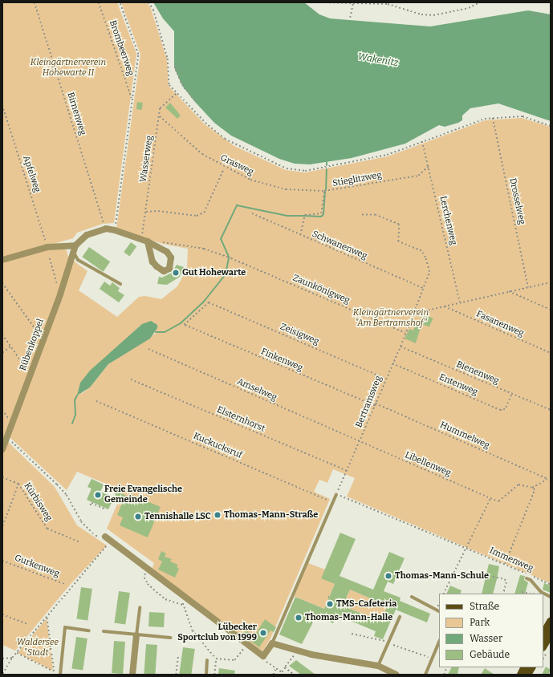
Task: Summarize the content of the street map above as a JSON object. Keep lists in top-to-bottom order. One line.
{"streets":{"street":["Rübenkoppel"],"path":["Brombeerweg","Birnenweg","Wasserweg","Grasweg","Apfelweg","Stieglitzweg","Drosselweg","Lerchenweg","Schwanenweg","Zaunkönigweg","Fasanenweg","Zeisigweg","Finkenweg","Bienenweg","Entenweg","Amselweg","Bertramsweg","Elsternhorst","Hummelweg","Kuckucksruf","Libellenweg","Kürbisweg","Immenweg","Gurkenweg"]},"crossings":[["Wasserweg","Grasweg"],["Grasweg","Stieglitzweg"],["Stieglitzweg","Lerchenweg"],["Stieglitzweg","Schwanenweg"],["Schwanenweg","Bertramsweg"],["Zaunkönigweg","Bertramsweg"],["Zeisigweg","Finkenweg"],["Zeisigweg","Bertramsweg"],["Finkenweg","Bertramsweg"],["Bienenweg","Entenweg"],["Bienenweg","Bertramsweg"],["Entenweg","Bertramsweg"],["Amselweg","Bertramsweg"],["Amselweg","Libellenweg"],["Bertramsweg","Elsternhorst"],["Bertramsweg","Hummelweg"],["Bertramsweg","Libellenweg"],["Bertramsweg","Immenweg"]],"water":["Wakenitz"],"parks":["Kleingärtnerverein Hohewarte II","Kleingärtnerverein \"Am Bertramshof\"","Waldersee \"Stadt\""],"places":["Gut Hohewarte","Freie Evangelische Gemeinde","Thomas-Mann-Straße","Tennishalle LSC","Thomas-Mann-Schule","TMS-Cafeteria","Thomas-Mann-Halle","Lübecker Sportclub von 1999"],"legend":["Straße","Park","Wasser","Gebäude"]}
